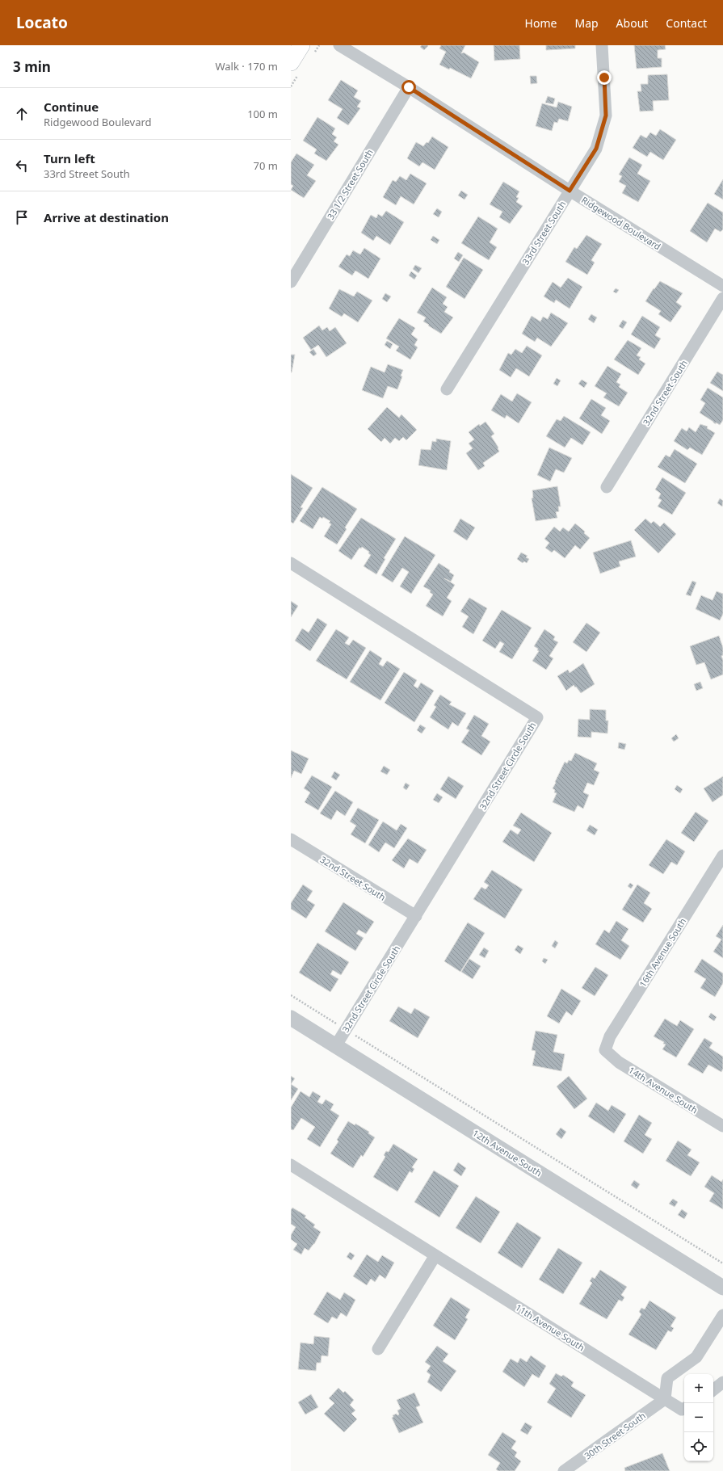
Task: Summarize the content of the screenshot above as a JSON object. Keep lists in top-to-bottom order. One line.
{"streets":{"street":["33 1/2 Street South","Ridgewood Boulevard","33rd Street South","32nd Street South","32nd Street Circle South","16th Avenue South","14th Avenue South","12th Avenue South","11th Avenue South","30th Street South"]},"crossings":[["33 1/2 Street South","Ridgewood Boulevard"],["Ridgewood Boulevard","33rd Street South"],["32nd Street South","32nd Street Circle South"],["32nd Street Circle South","12th Avenue South"],["16th Avenue South","14th Avenue South"],["11th Avenue South","30th Street South"]],"page":{"header":"Locato","nav":["Home","Map","About","Contact"],"heading":["3 min","Walk · 170 m"],"list":[["Continue","Ridgewood Boulevard","100 m"],["Turn left","33rd Street South","70 m"],"Arrive at destination"],"map_buttons":["+","−"]}}
